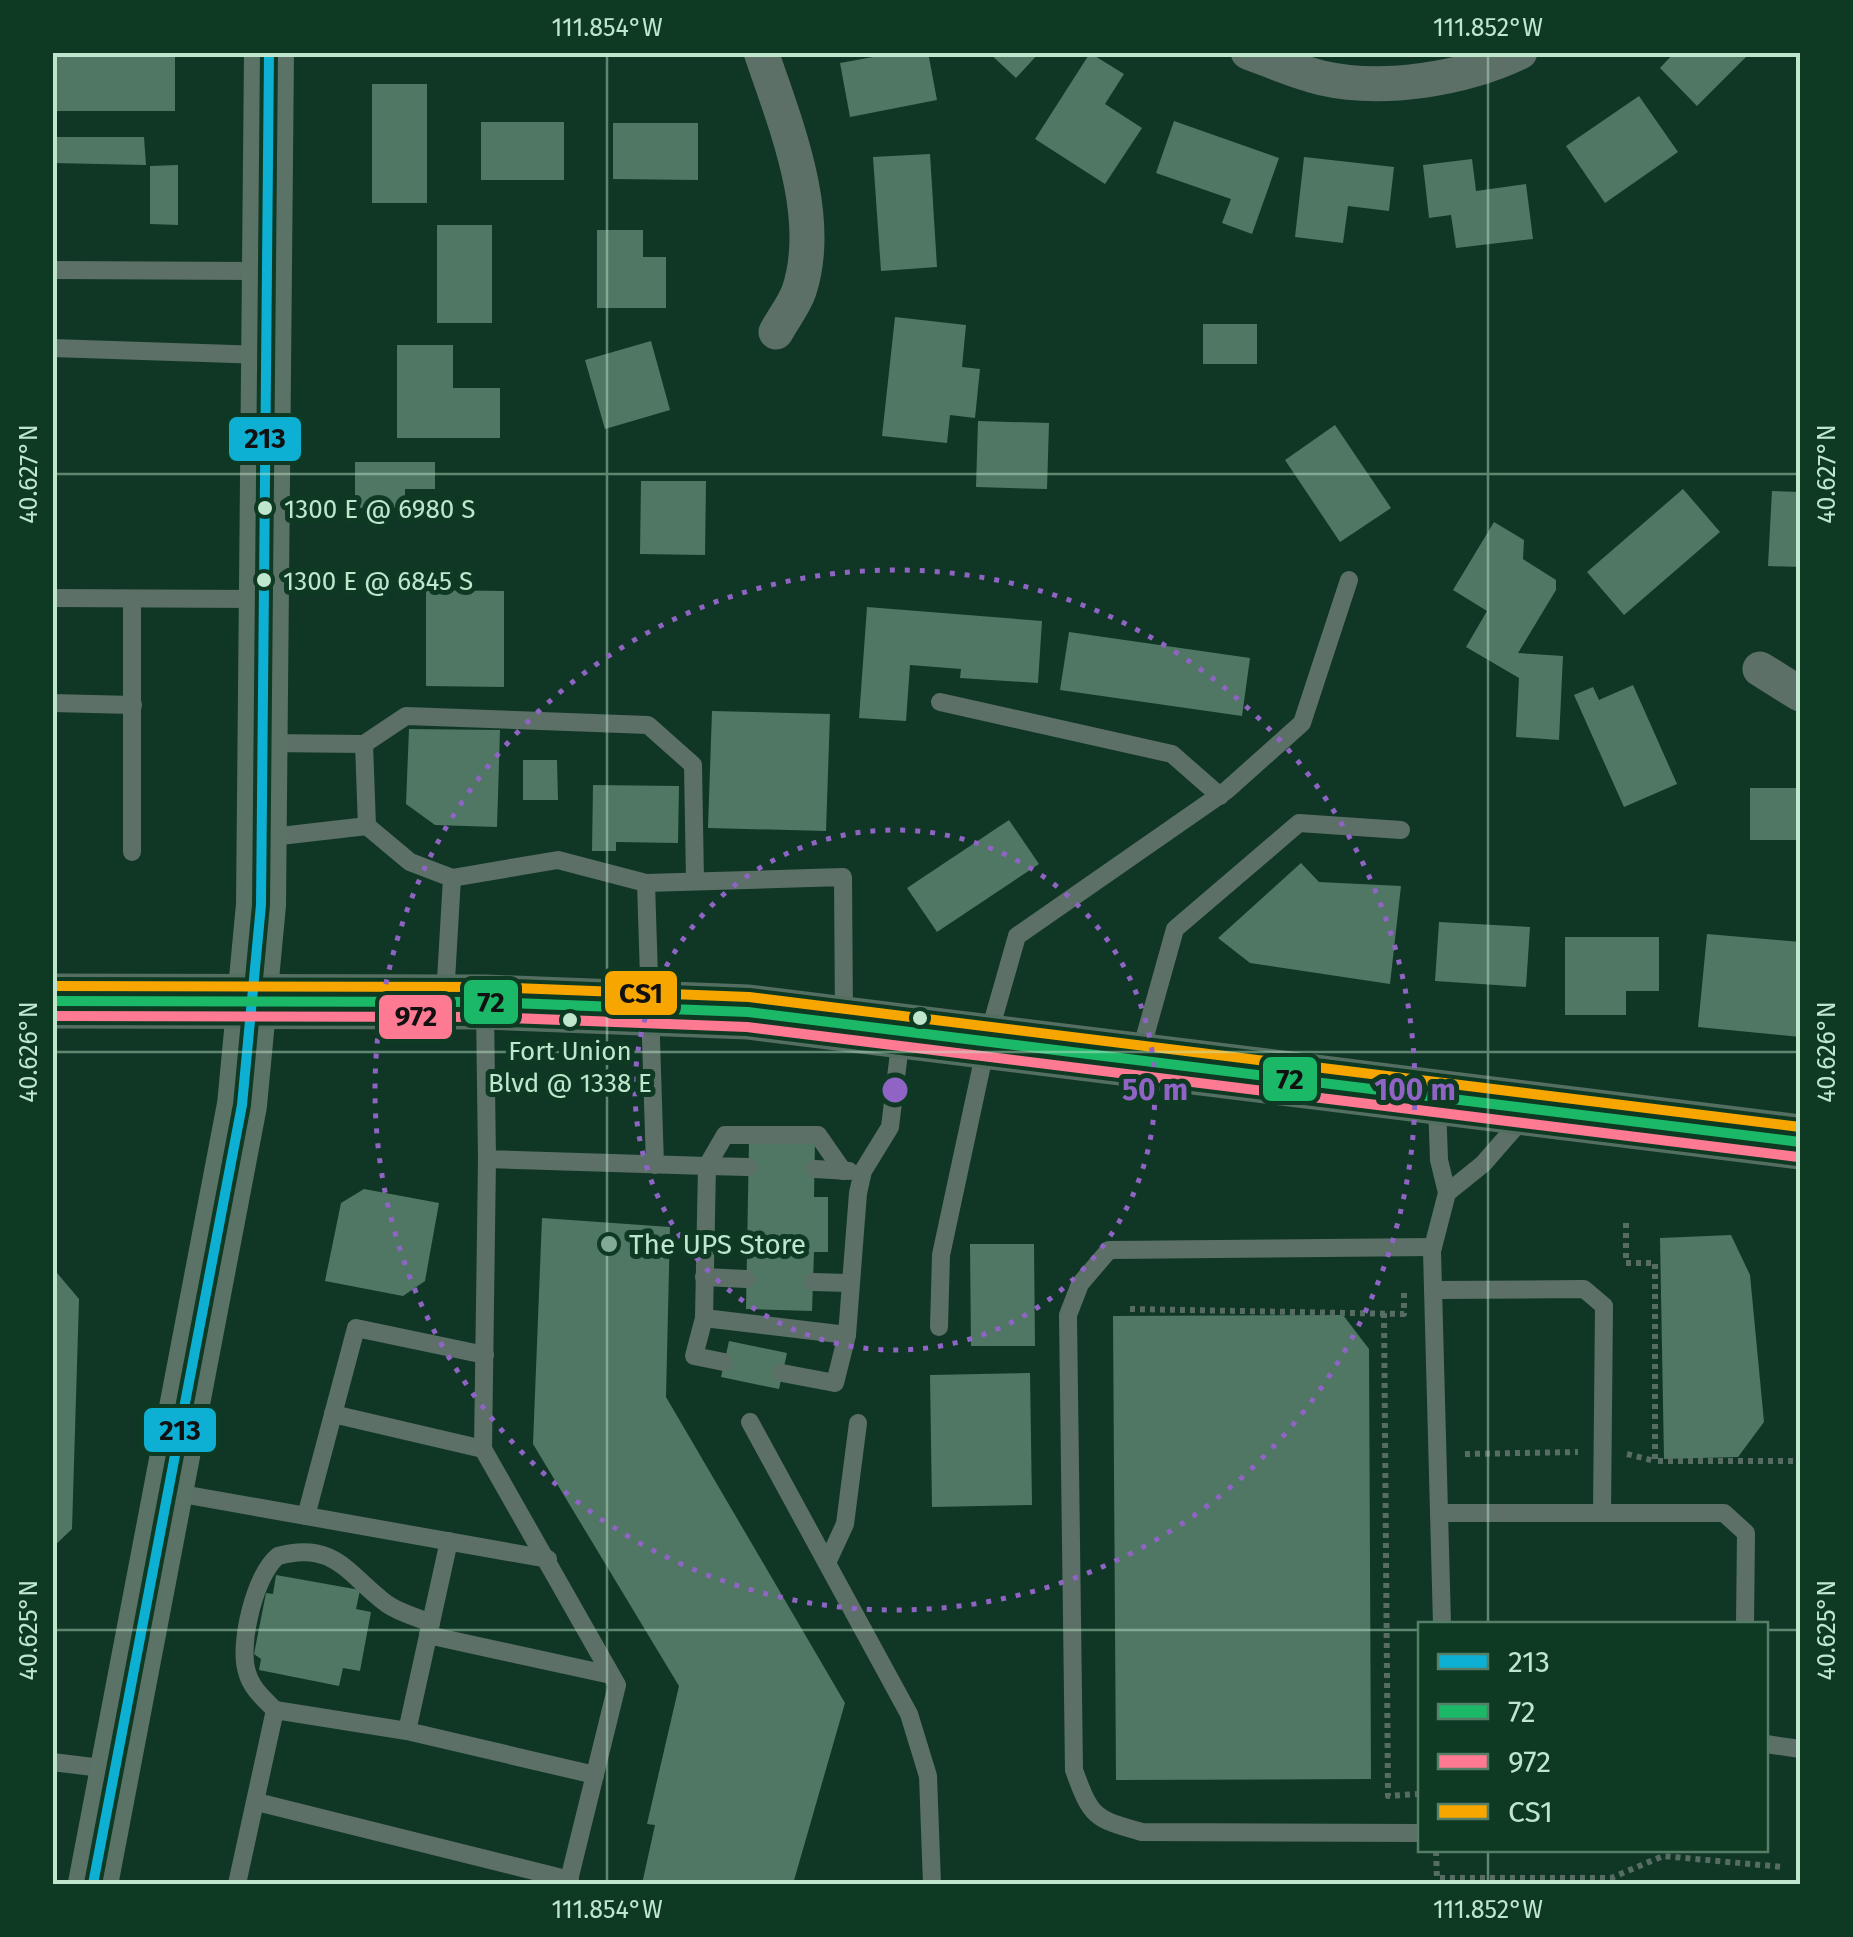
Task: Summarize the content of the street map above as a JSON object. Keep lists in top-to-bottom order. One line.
{"places":["1300 E @ 6980 S","1300 E @ 6845 S","Fort Union Blvd @ 1338 E","The UPS Store"],"lines":["transit line 213","transit line CS1","transit line 72","transit line 972"],"legend":["213","72","972","CS1"],"coordinates":["111.854°W","111.852°W","40.627°N","40.626°N","40.625°N"],"rings":["50 m","100 m"]}
